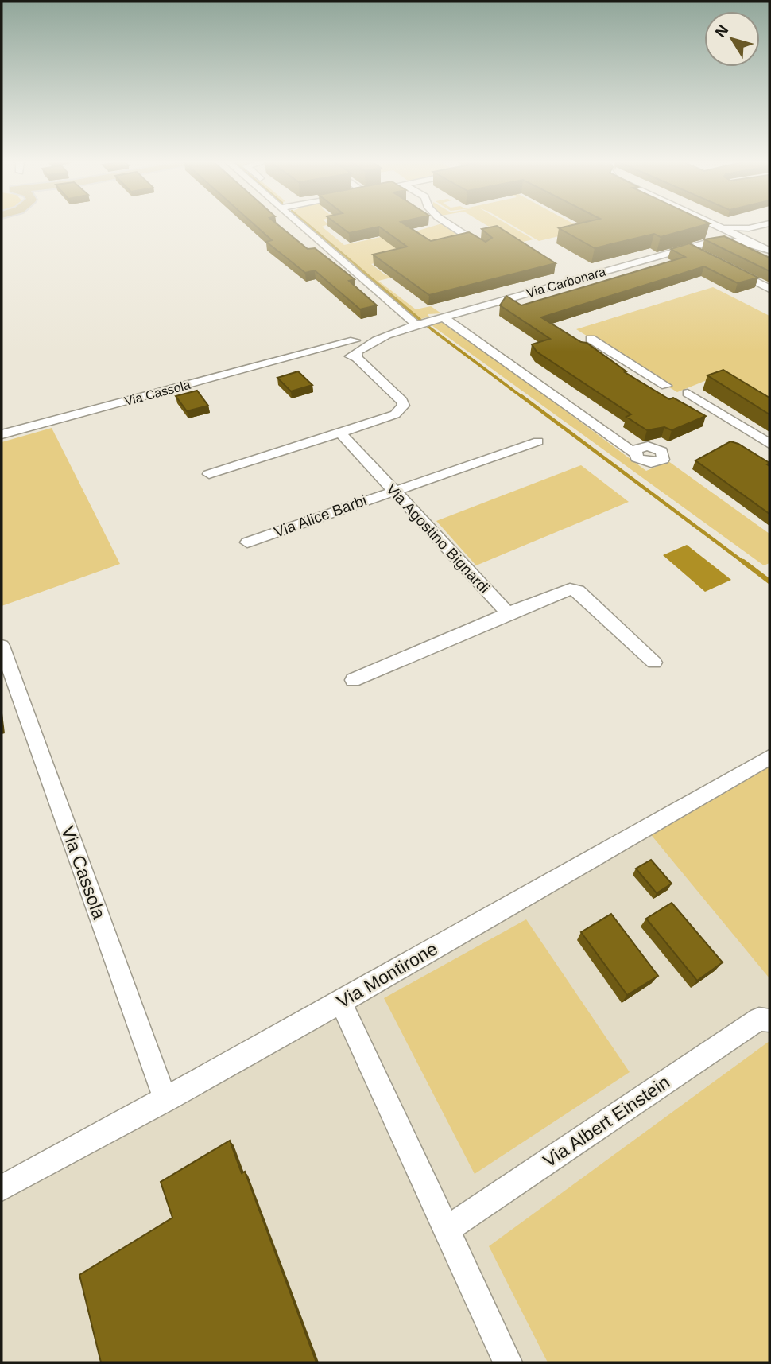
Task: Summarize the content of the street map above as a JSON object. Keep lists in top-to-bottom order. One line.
{"streets":{"street":["Via Carbonara","Via Cassola","Via Alice Barbi","Via Agostino Bignardi","Via Montirone","Via Albert Einstein"]},"crossings":[["Via Cassola","Via Montirone"],["Via Alice Barbi","Via Agostino Bignardi"]],"north":"top left"}
